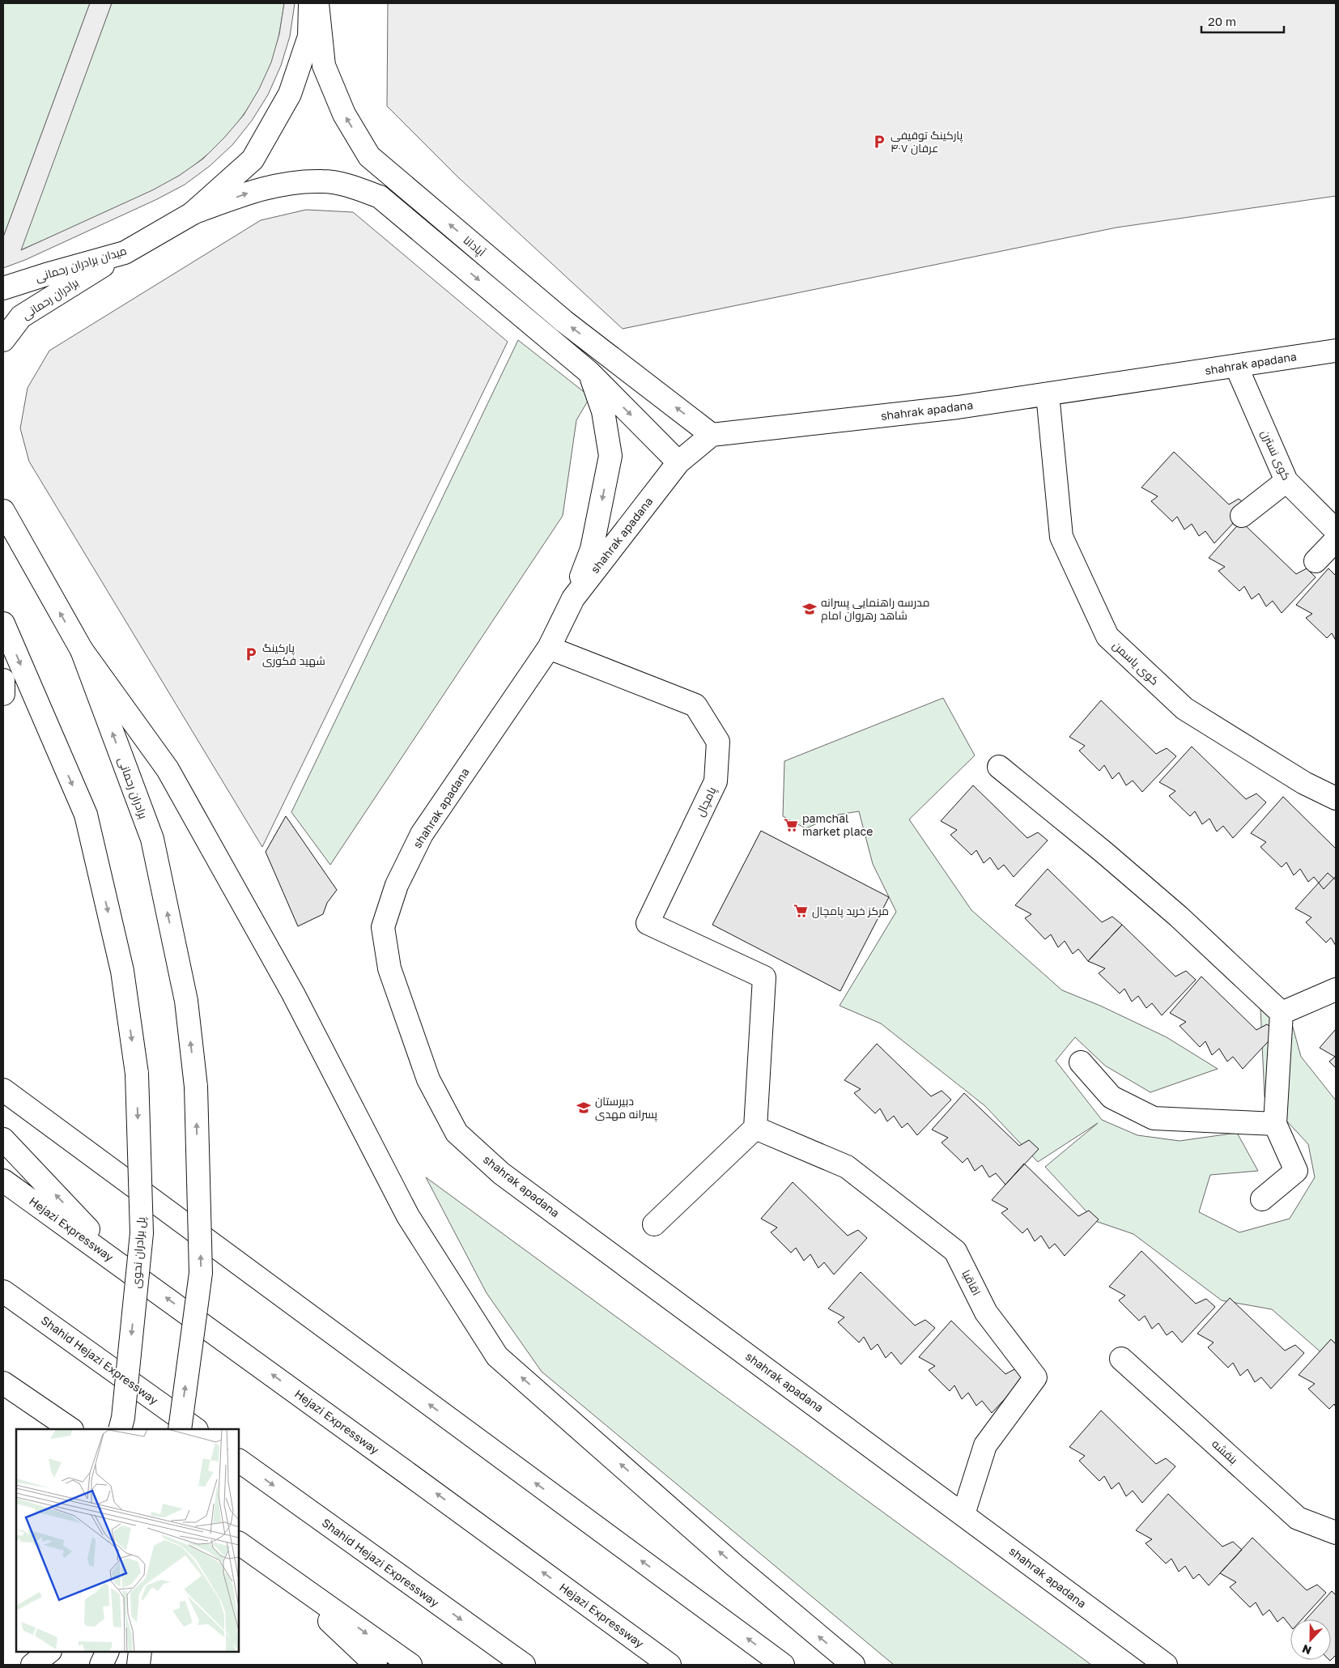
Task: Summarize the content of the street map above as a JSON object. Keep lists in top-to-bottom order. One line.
{"streets":{"main road":["آپادانا","میدان برادران رحمانی","برادران رحمانی","shahrak apadana","کوی نسترن","کوی یاسمن","پامچال","Hejazi Expressway","پل برادران نحوی","اقاقیا","Shahid Hejazi Expressway","بنفشه"]},"crossings":[["آپادانا","میدان برادران رحمانی"],["آپادانا","shahrak apadana"],["میدان برادران رحمانی","برادران رحمانی"],["shahrak apadana","کوی نسترن"],["shahrak apadana","کوی یاسمن"],["shahrak apadana","پامچال"],["shahrak apadana","اقاقیا"],["پامچال","اقاقیا"]],"one_way":["برادران رحمانی","پل برادران نحوی"],"places":{"parking":["پارکینگ توقیفی عرفان ۴۰۷","پارکینگ شهید فکوری"],"school or university":["مدرسه راهنمایی پسرانه شاهد رهروان امام","دبیرستان پسرانه مهدی"],"supermarket":["pamchal market place","مرکز خرید پامچال"]},"scale_bar":"20 m","north":"bottom"}
